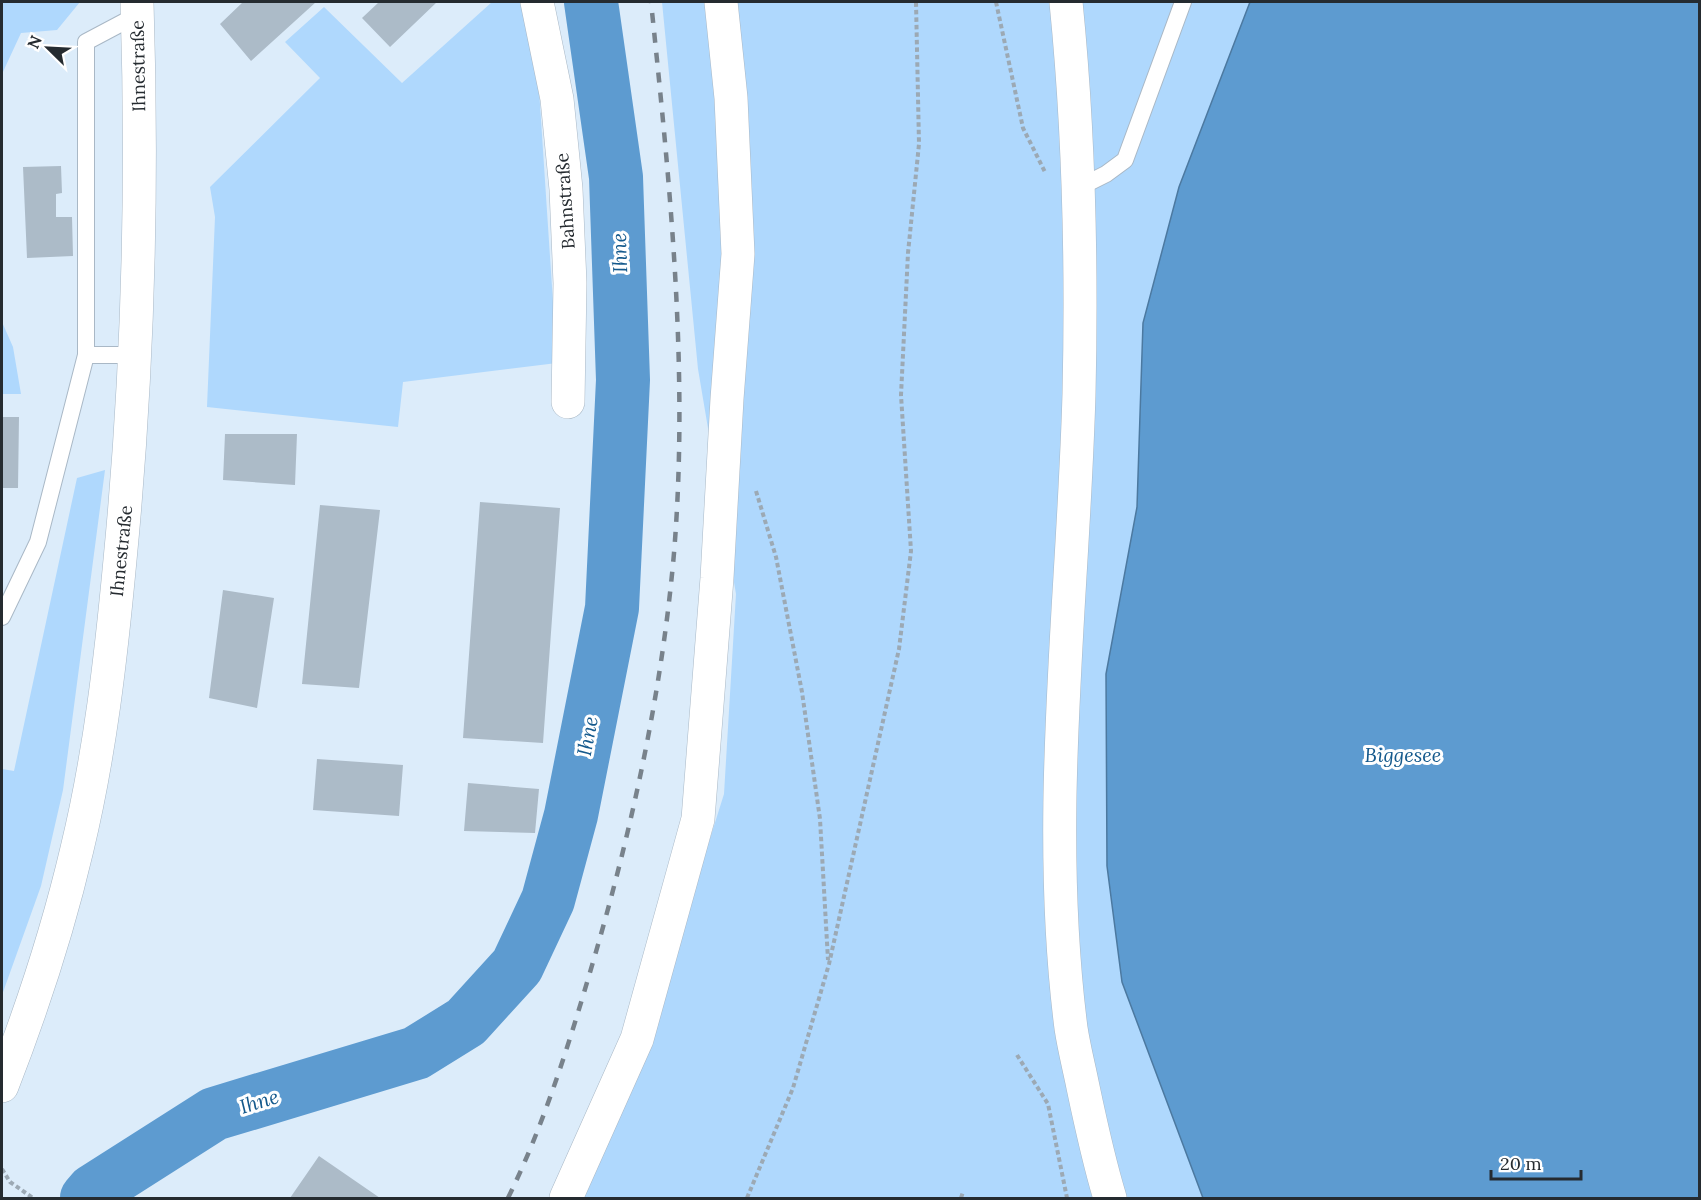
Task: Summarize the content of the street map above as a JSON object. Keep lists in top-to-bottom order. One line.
{"streets":{"main road":["Ihnestraße","Bahnstraße"]},"water":["Ihne","Biggesee"],"scale_bar":"20 m","north":"top left"}
